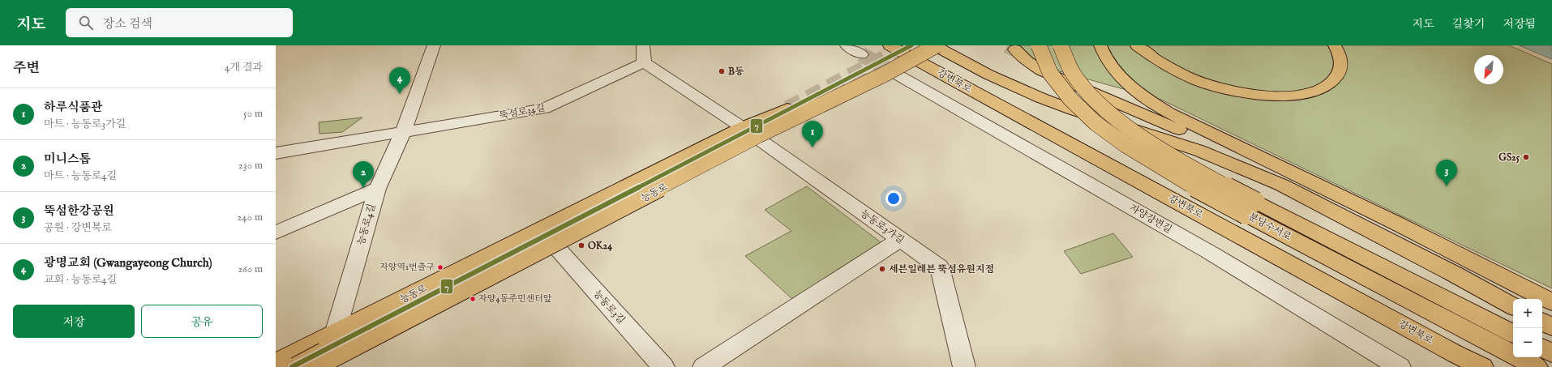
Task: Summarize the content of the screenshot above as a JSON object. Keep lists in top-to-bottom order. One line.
{"streets":{"main road":["강변북로","능동로","분당수서로"],"street":["뚝섬로34길","자양강변길","능동로4길","능동로3가길","능동로3길"]},"crossings":[["뚝섬로34길","능동로4길"],["능동로","능동로4길"],["능동로","능동로3가길"],["능동로","능동로3길"]],"places":["B동","GS25","OK24","자양역1번출구","세븐일레븐 뚝섬유원지점","자양4동주민센터앞"],"lines":["transit line 7"],"north":"bottom left","page":{"header":"지도","search":"장소 검색","nav":["지도","길찾기","저장됨"],"heading":["주변","4개 결과"],"pins":["4","1","3","2"],"list":[{"mark":"1","name":"하루식품관","note":"마트 · 능동로3가길","value":"50 m"},{"mark":"2","name":"미니스톱","note":"마트 · 능동로4길","value":"230 m"},{"mark":"3","name":"뚝섬한강공원","note":"공원 · 강변북로","value":"240 m"},{"mark":"4","name":"광명교회 (Gwangayeong Church)","note":"교회 · 능동로4길","value":"260 m"}],"buttons":["저장","공유"],"map_buttons":["+","−"]}}
